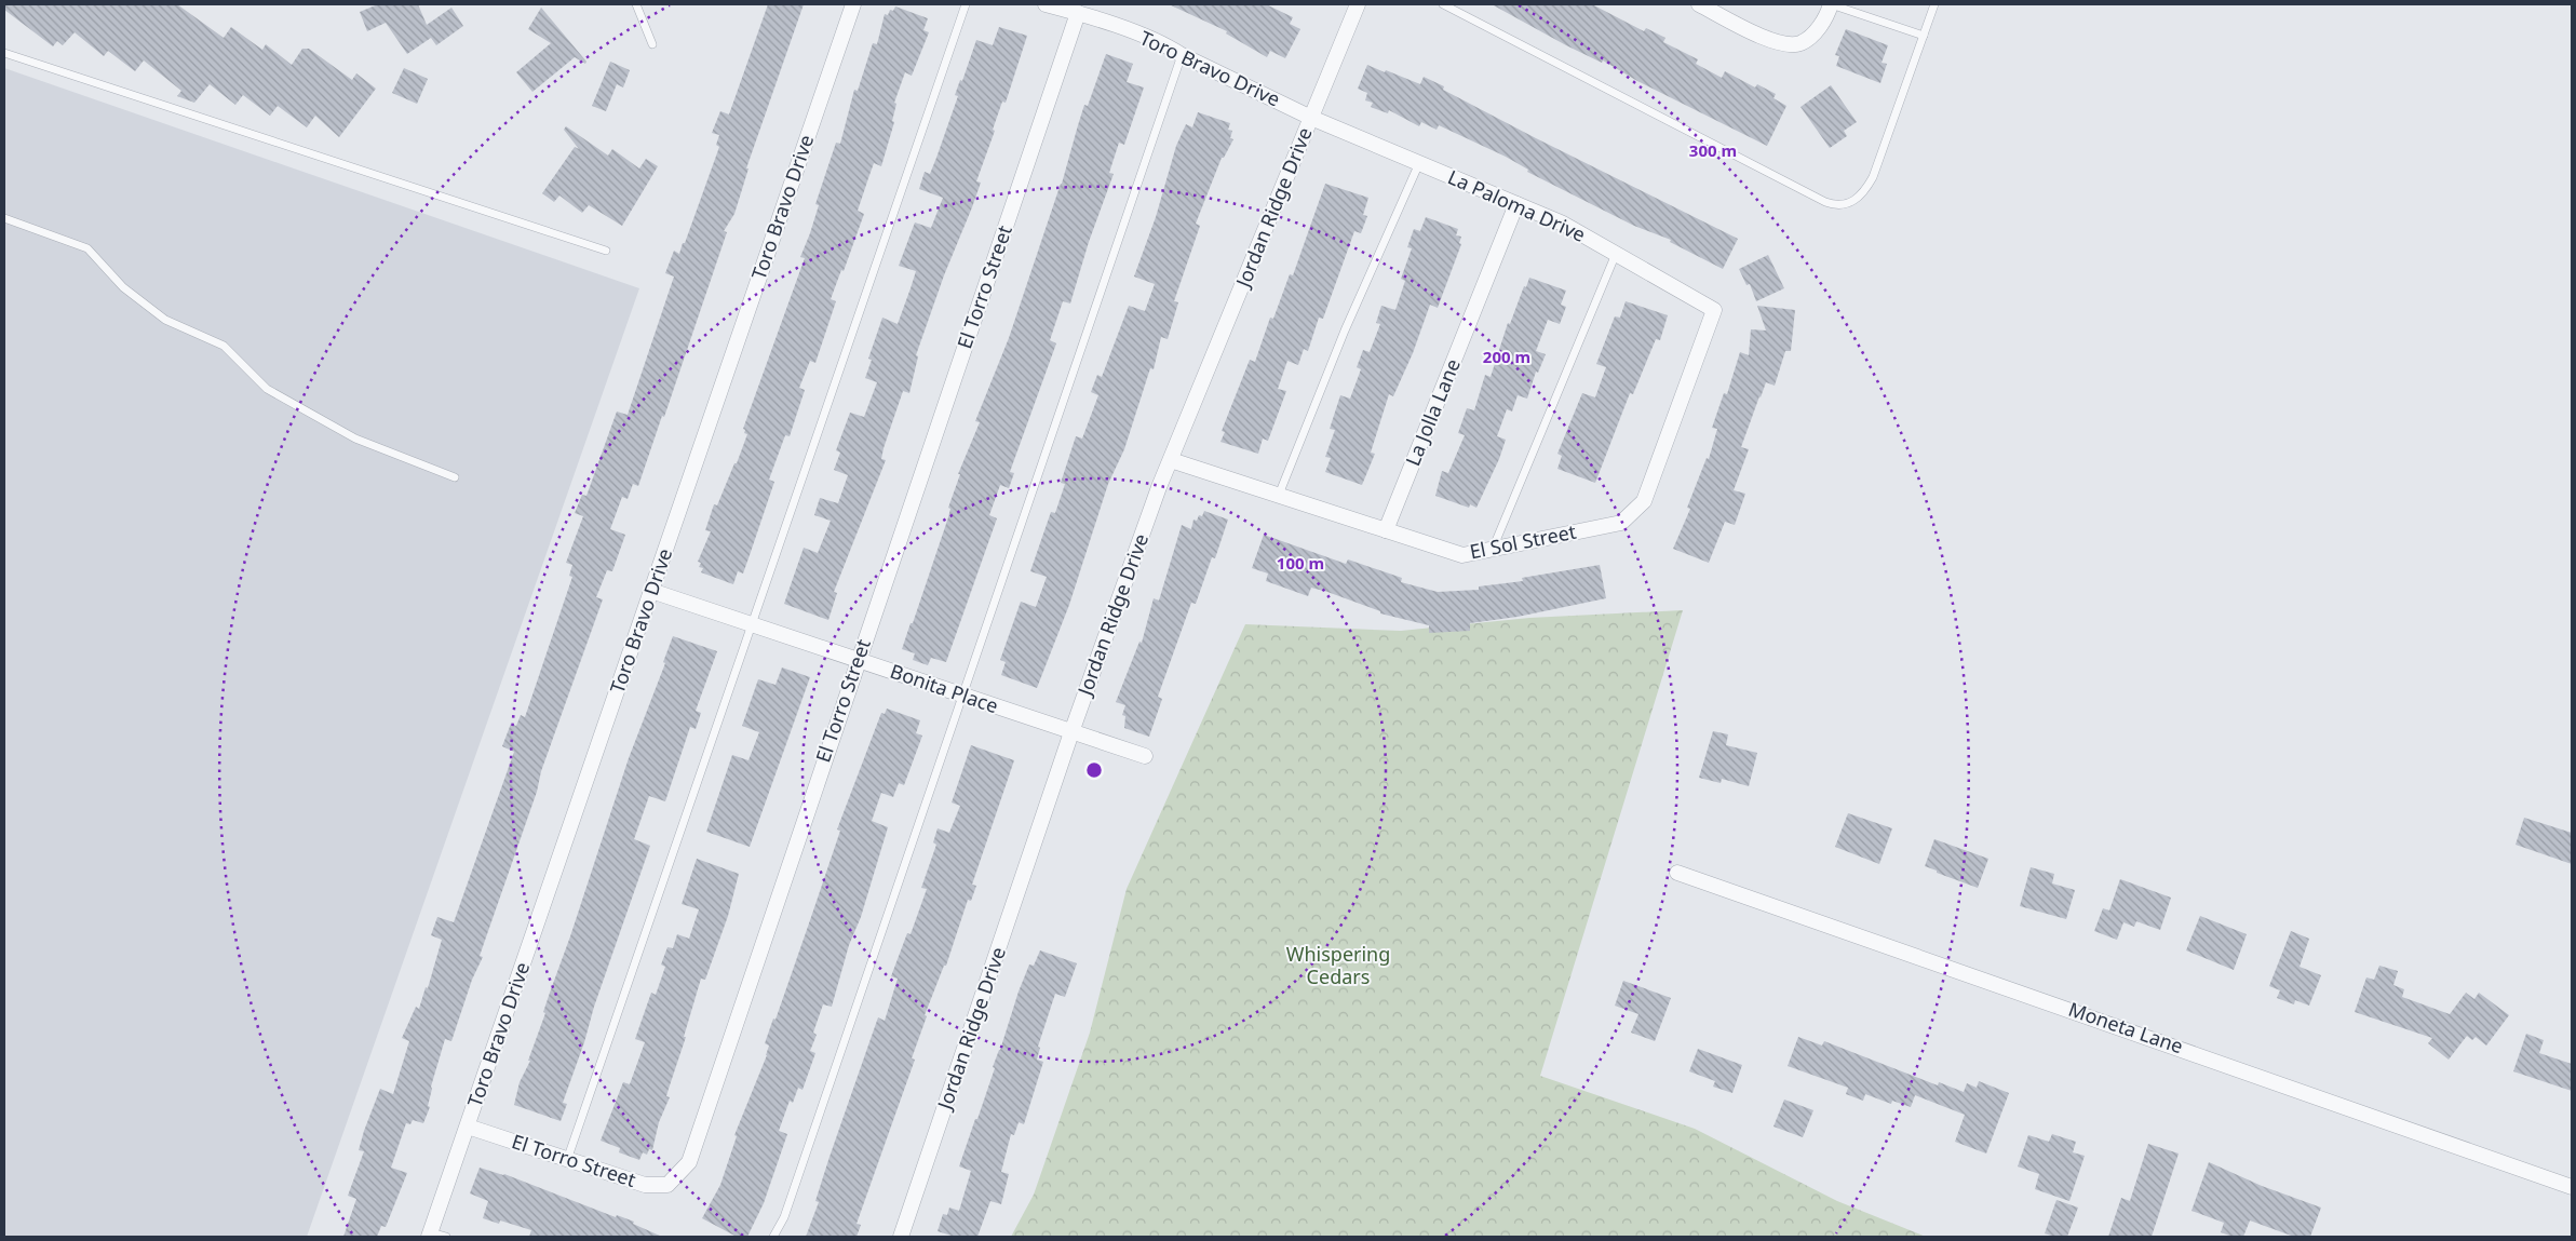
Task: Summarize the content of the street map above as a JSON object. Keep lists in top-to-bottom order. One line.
{"streets":{"street":["Toro Bravo Drive","La Paloma Drive","Jordan Ridge Drive","El Torro Street","La Jolla Lane","El Sol Street","Bonita Place","Moneta Lane"]},"crossings":[["Toro Bravo Drive","La Paloma Drive"],["Toro Bravo Drive","Jordan Ridge Drive"],["Toro Bravo Drive","El Torro Street"],["Toro Bravo Drive","Bonita Place"],["La Paloma Drive","Jordan Ridge Drive"],["La Paloma Drive","La Jolla Lane"],["La Paloma Drive","El Sol Street"],["Jordan Ridge Drive","El Sol Street"],["Jordan Ridge Drive","Bonita Place"],["El Torro Street","Bonita Place"],["La Jolla Lane","El Sol Street"]],"parks":["Whispering Cedars"],"rings":["300 m","200 m","100 m"]}
